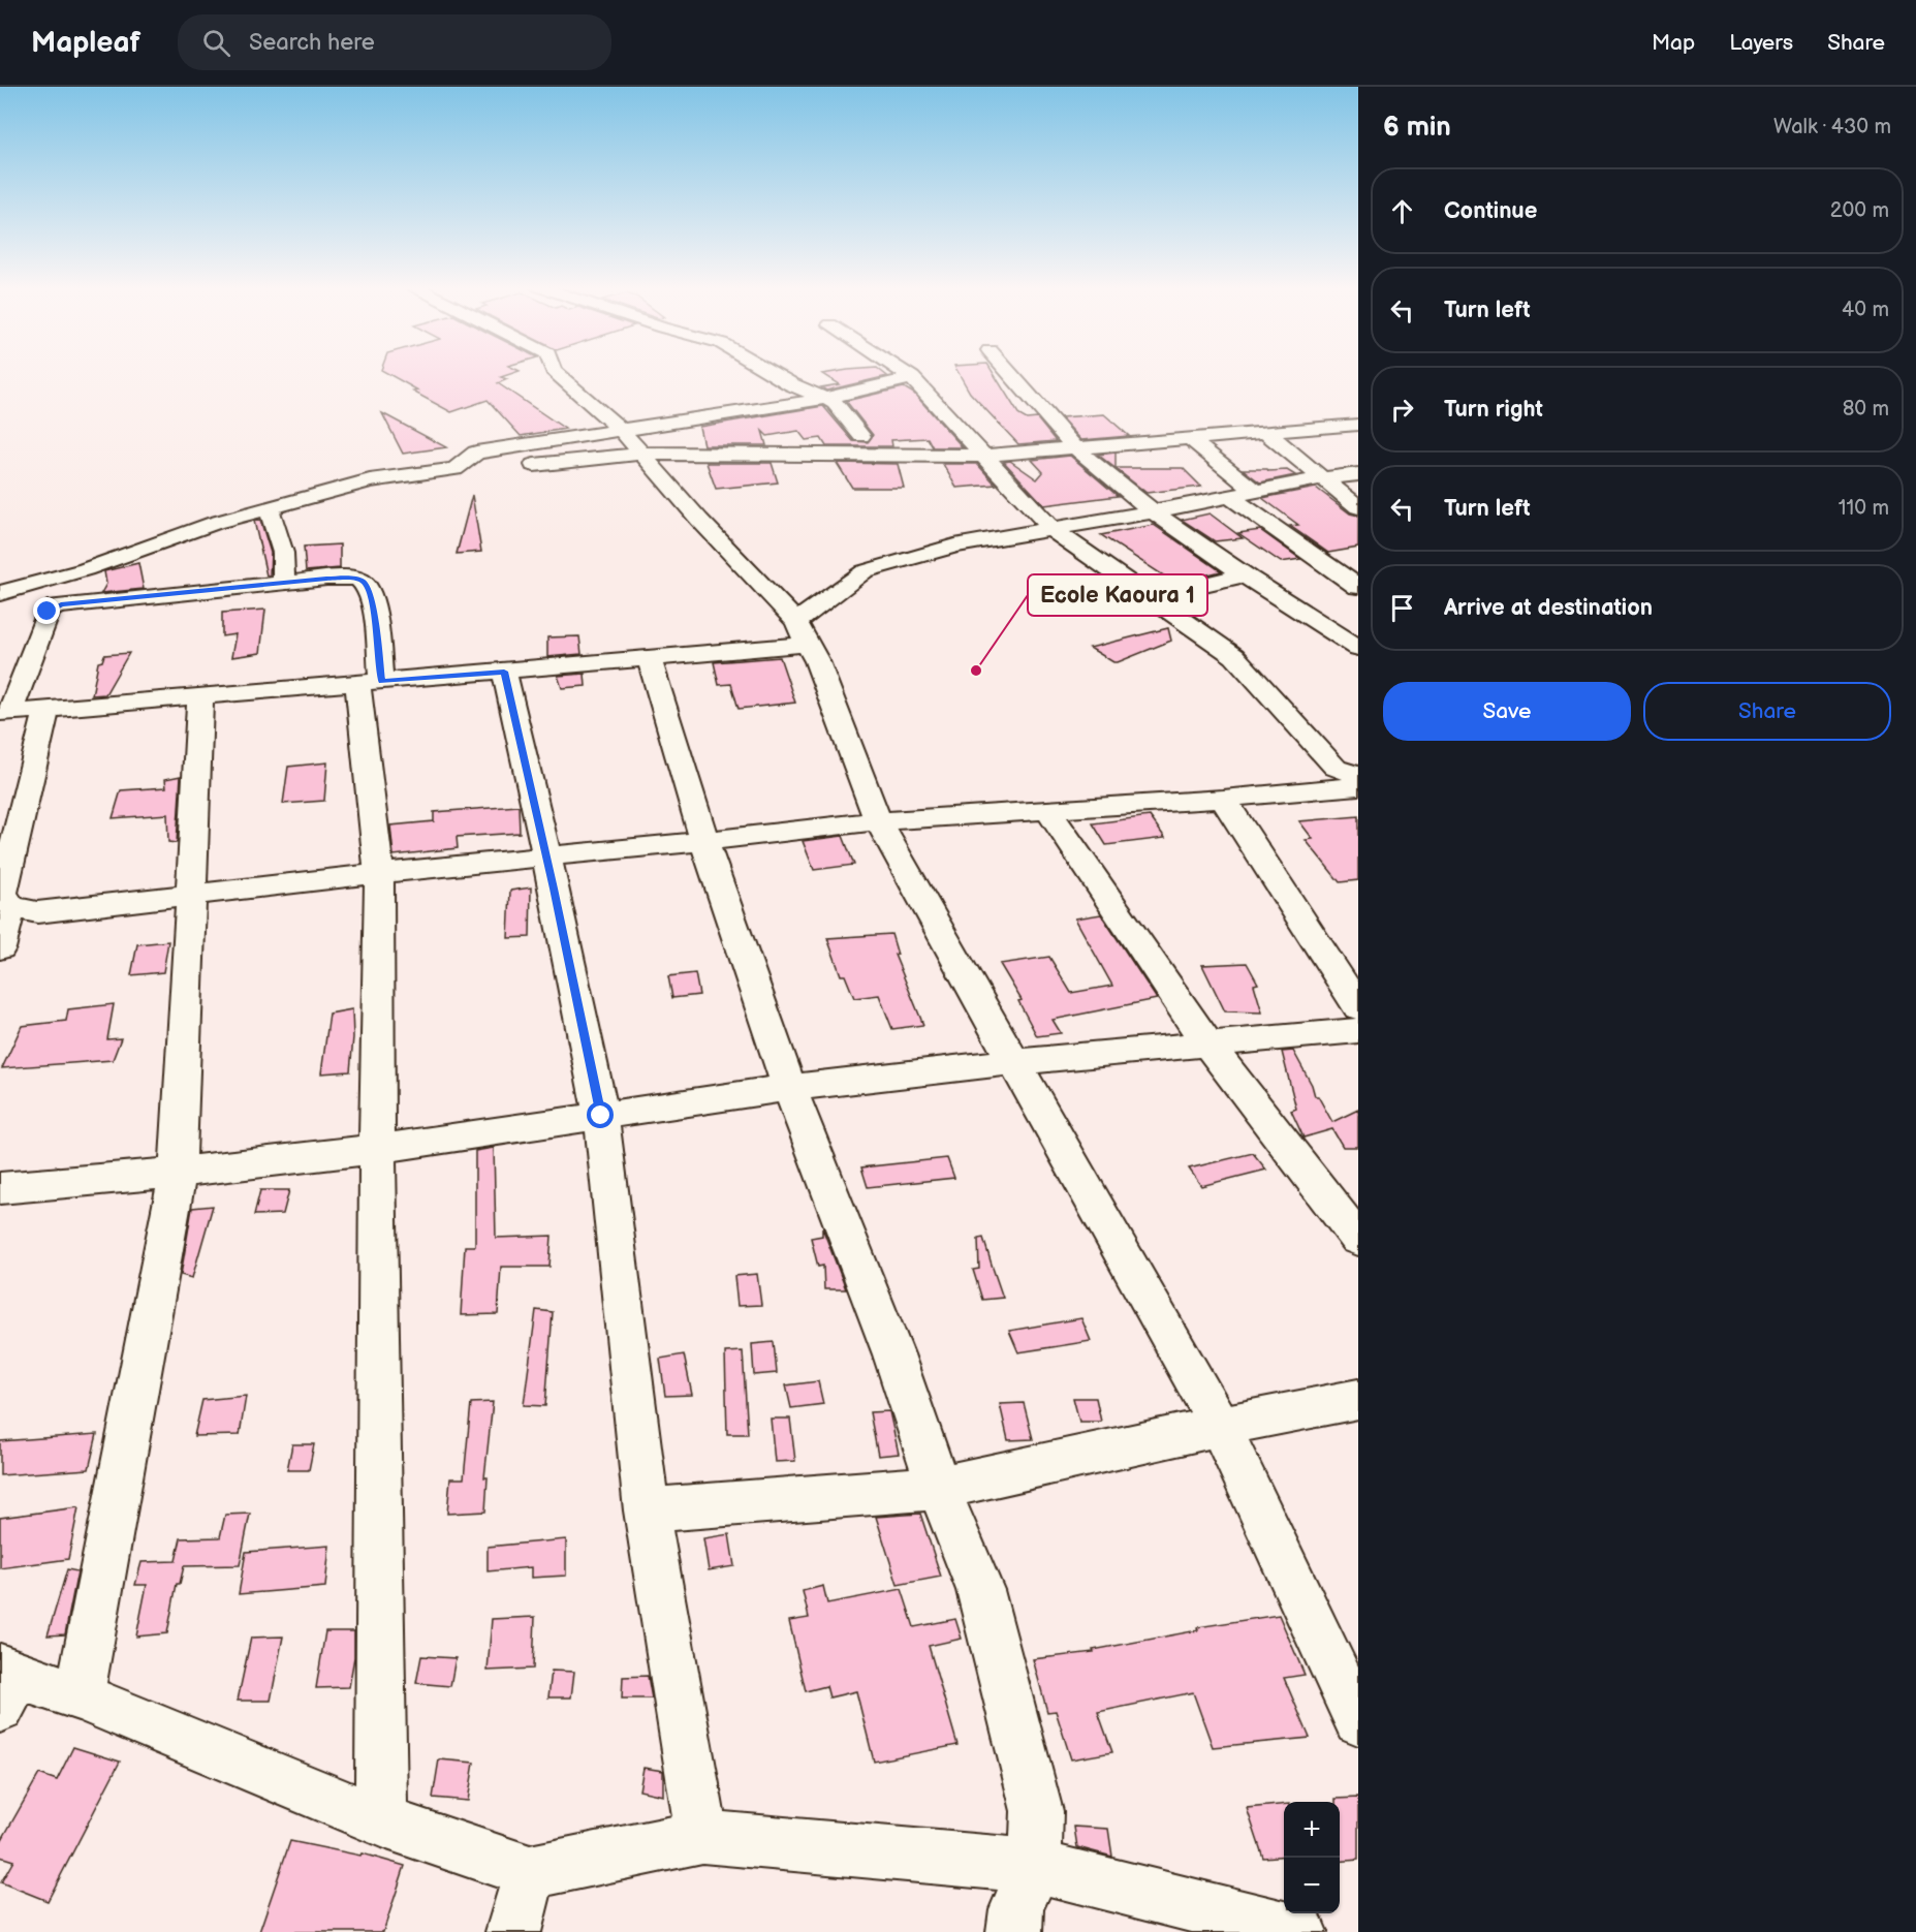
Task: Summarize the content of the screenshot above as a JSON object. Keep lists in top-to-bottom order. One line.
{"places":["Ecole Kaoura 1"],"page":{"header":"Mapleaf","search":"Search here","nav":["Map","Layers","Share"],"heading":["6 min","Walk · 430 m"],"list":[["Continue","200 m"],["Turn left","40 m"],["Turn right","80 m"],["Turn left","110 m"],"Arrive at destination"],"buttons":["Save","Share"],"map_buttons":["+","−"]}}
